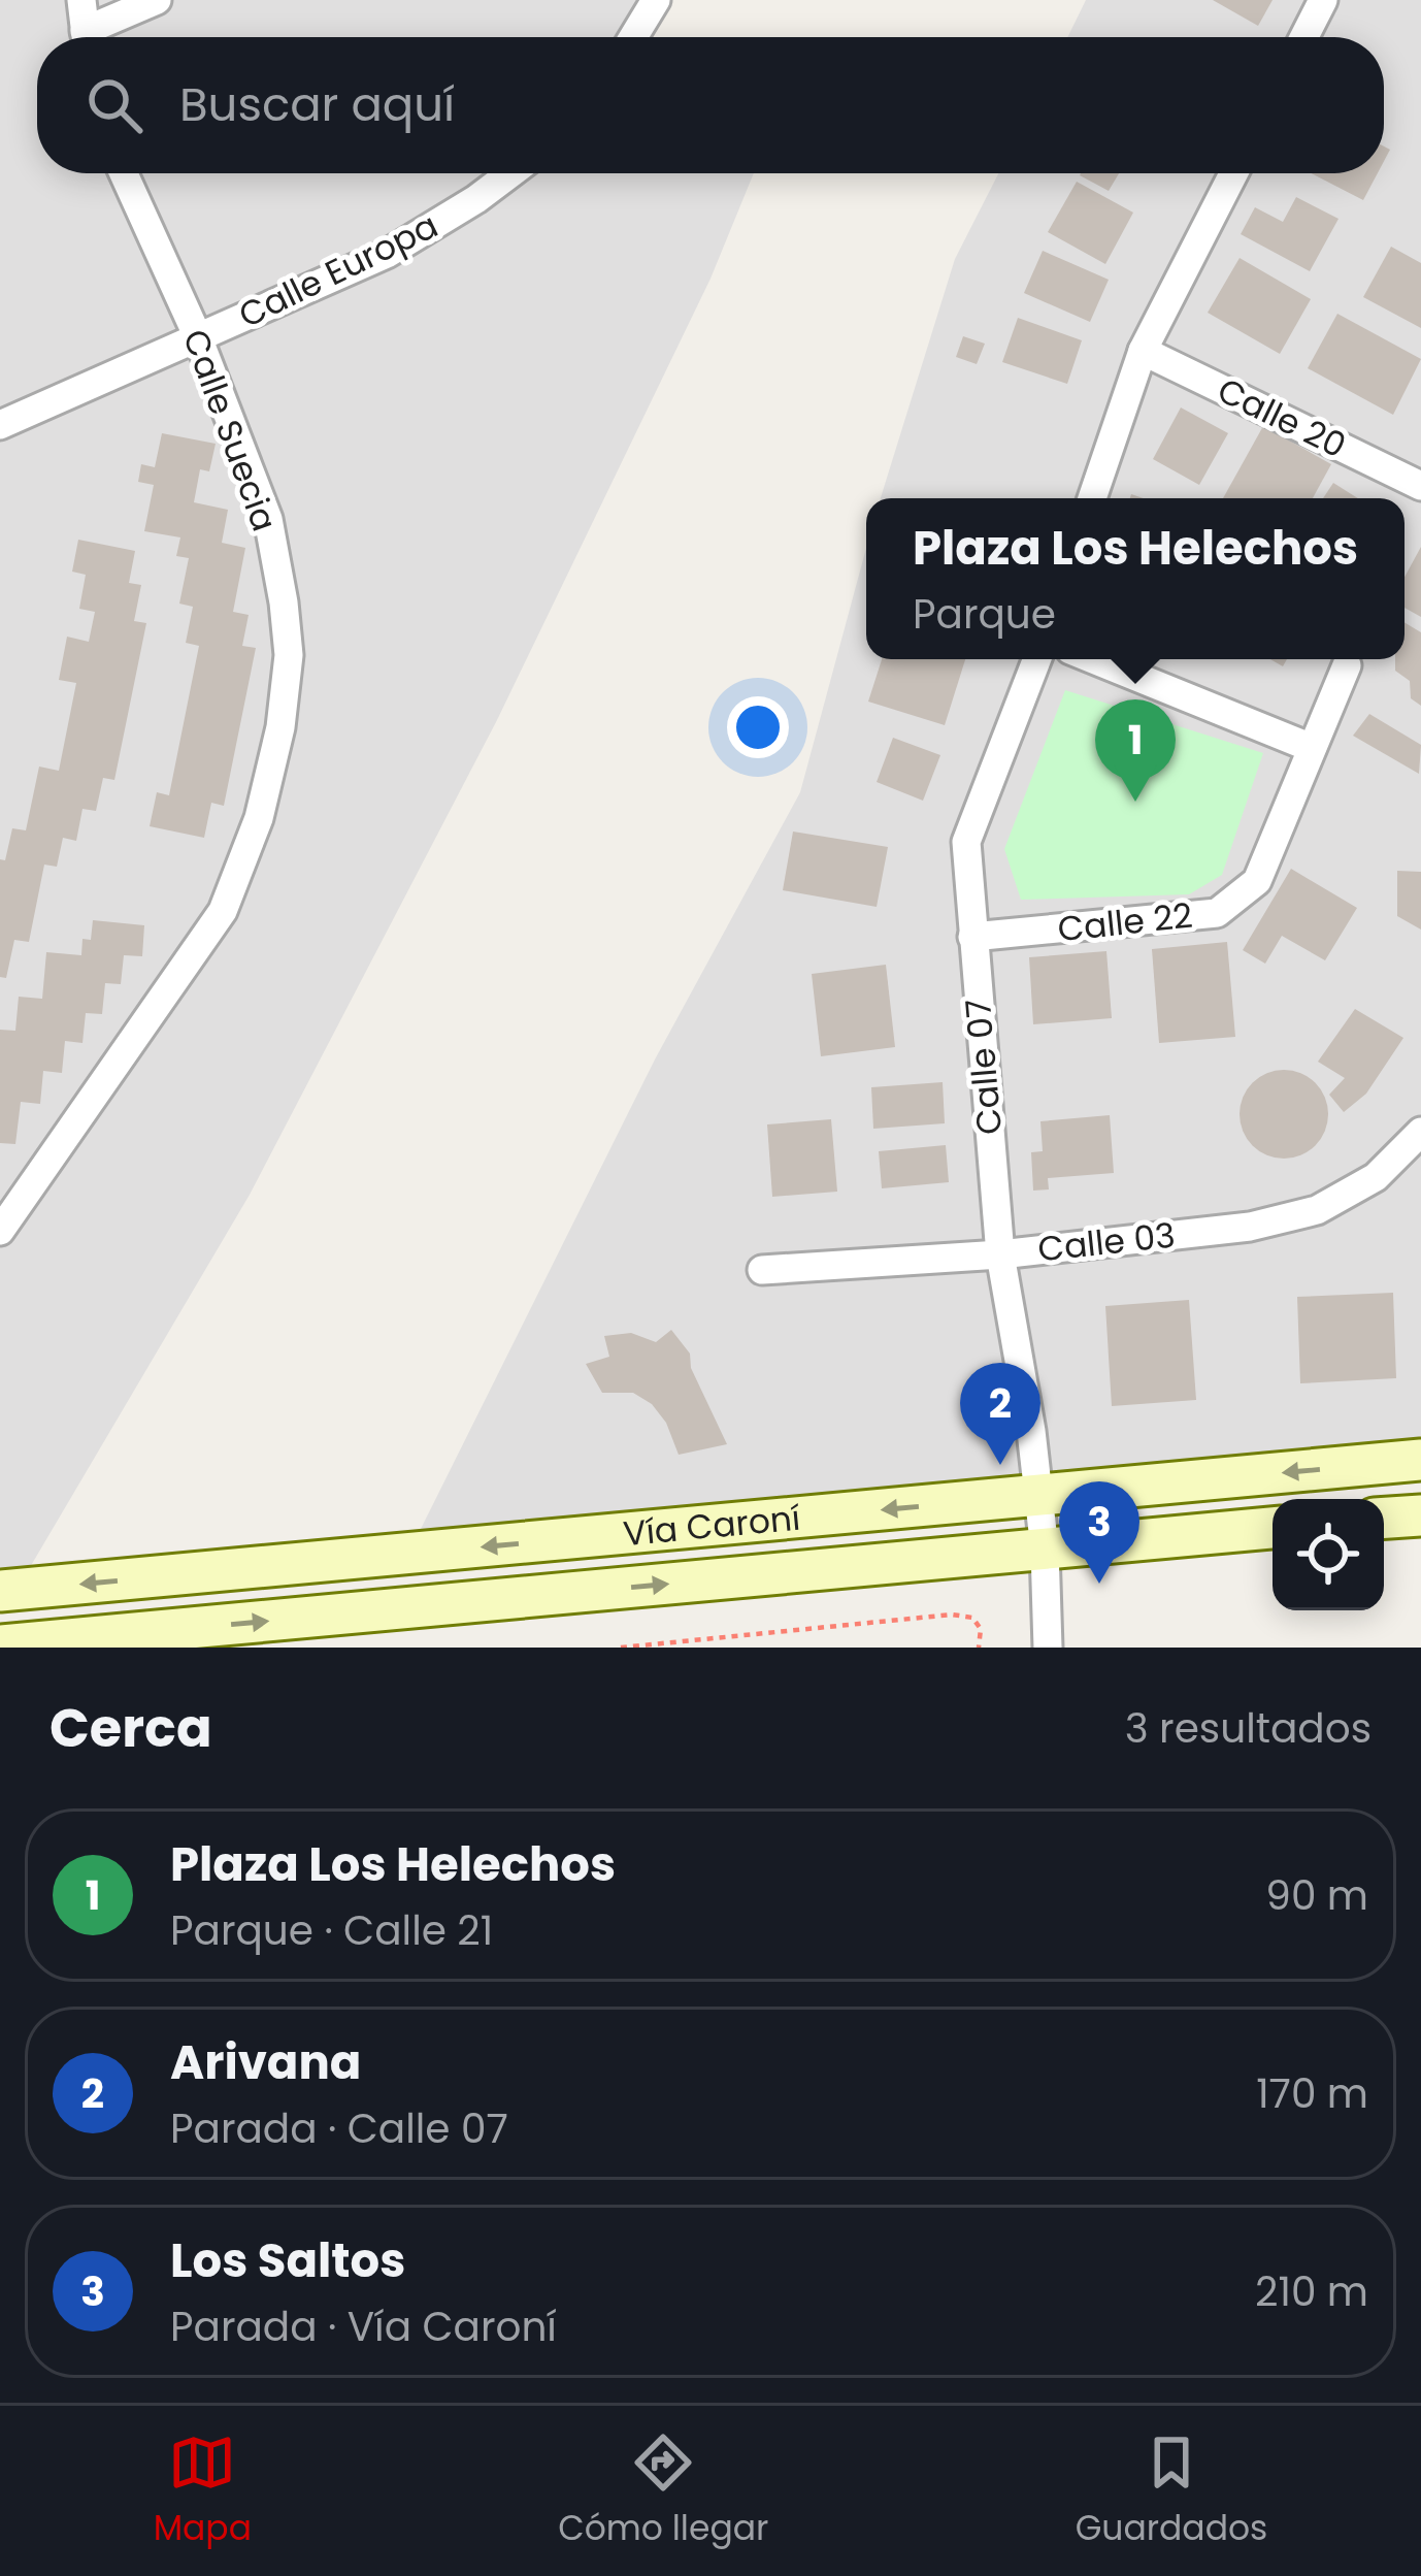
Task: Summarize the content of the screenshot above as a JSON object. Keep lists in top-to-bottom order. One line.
{"streets":{"main road":["Vía Caroní"],"street":["Calle Europa","Calle 20","Calle Suecia","Calle 22","Calle 07","Calle 03"]},"crossings":[["Calle Europa","Calle Suecia"],["Calle 22","Calle 07"],["Calle 07","Calle 03"],["Calle 07","Vía Caroní"]],"page":{"search":"Buscar aquí","popup":["Plaza Los Helechos","Parque"],"pins":["1","2","3"],"heading":["Cerca","3 resultados"],"list":[{"mark":"1","name":"Plaza Los Helechos","note":"Parque · Calle 21","value":"90 m"},{"mark":"2","name":"Arivana","note":"Parada · Calle 07","value":"170 m"},{"mark":"3","name":"Los Saltos","note":"Parada · Vía Caroní","value":"210 m"}],"nav":["Mapa","Cómo llegar","Guardados"]}}
